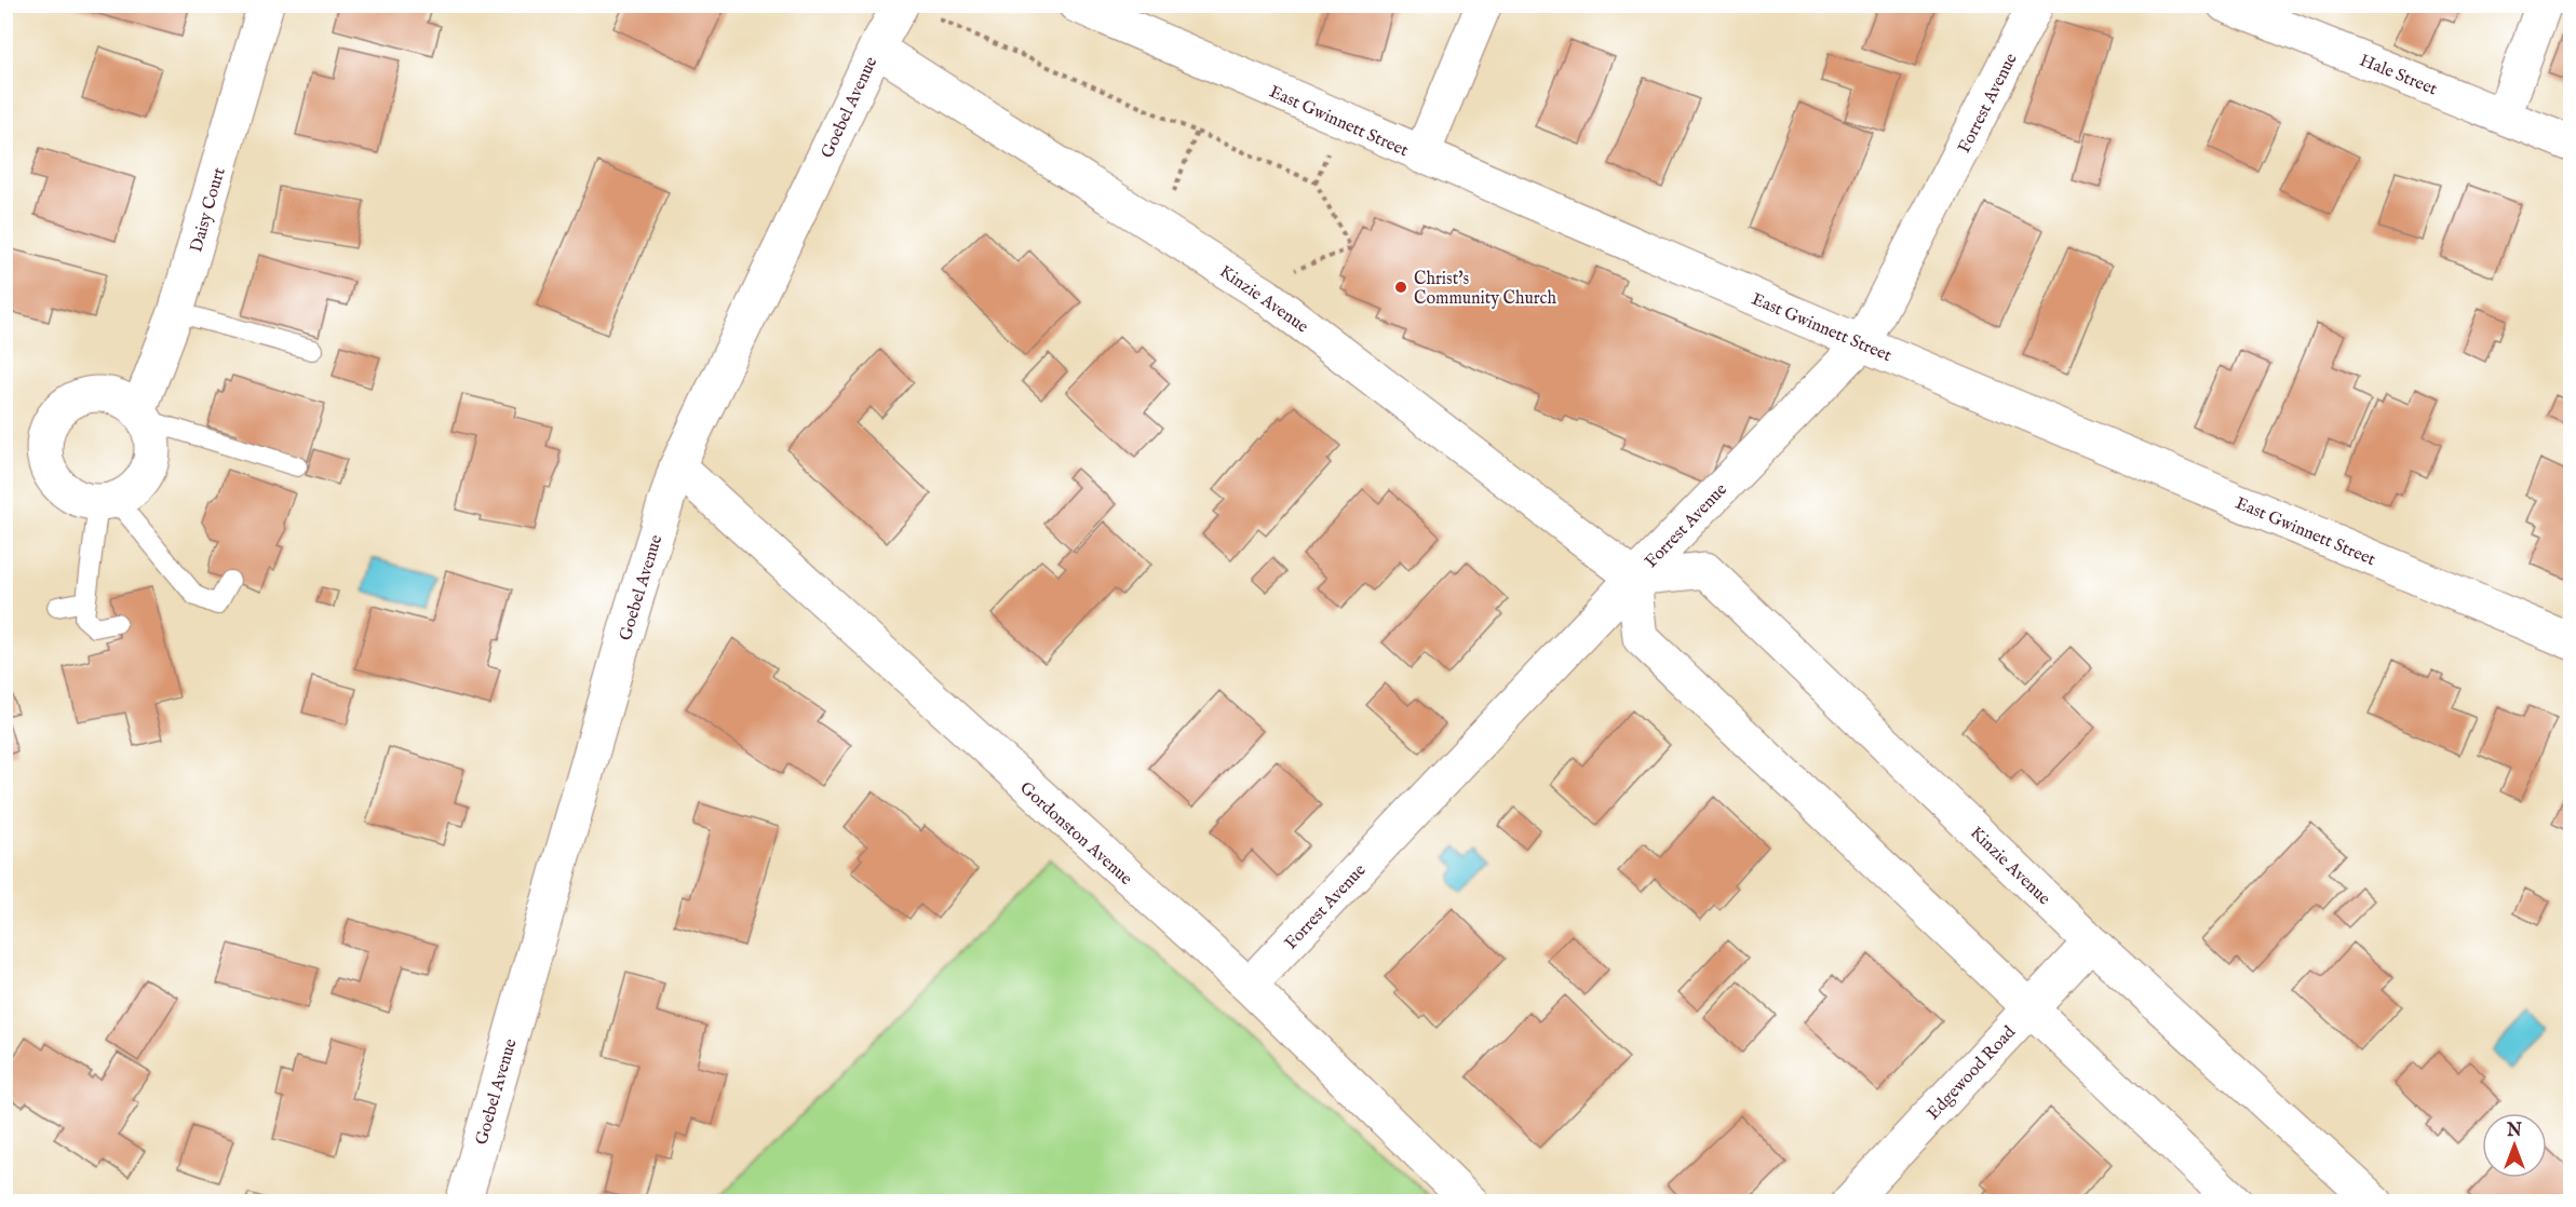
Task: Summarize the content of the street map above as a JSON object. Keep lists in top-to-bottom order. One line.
{"streets":{"street":["Hale Street","Forrest Avenue","Goebel Avenue","East Gwinnett Street","Daisy Court","Kinzie Avenue","Gordonston Avenue","Edgewood Road"]},"crossings":[["Forrest Avenue","East Gwinnett Street"],["Forrest Avenue","Kinzie Avenue"],["Forrest Avenue","Gordonston Avenue"],["Goebel Avenue","Kinzie Avenue"],["Goebel Avenue","Gordonston Avenue"],["Kinzie Avenue","Edgewood Road"]],"places":["Christ's Community Church"],"north":"top"}
